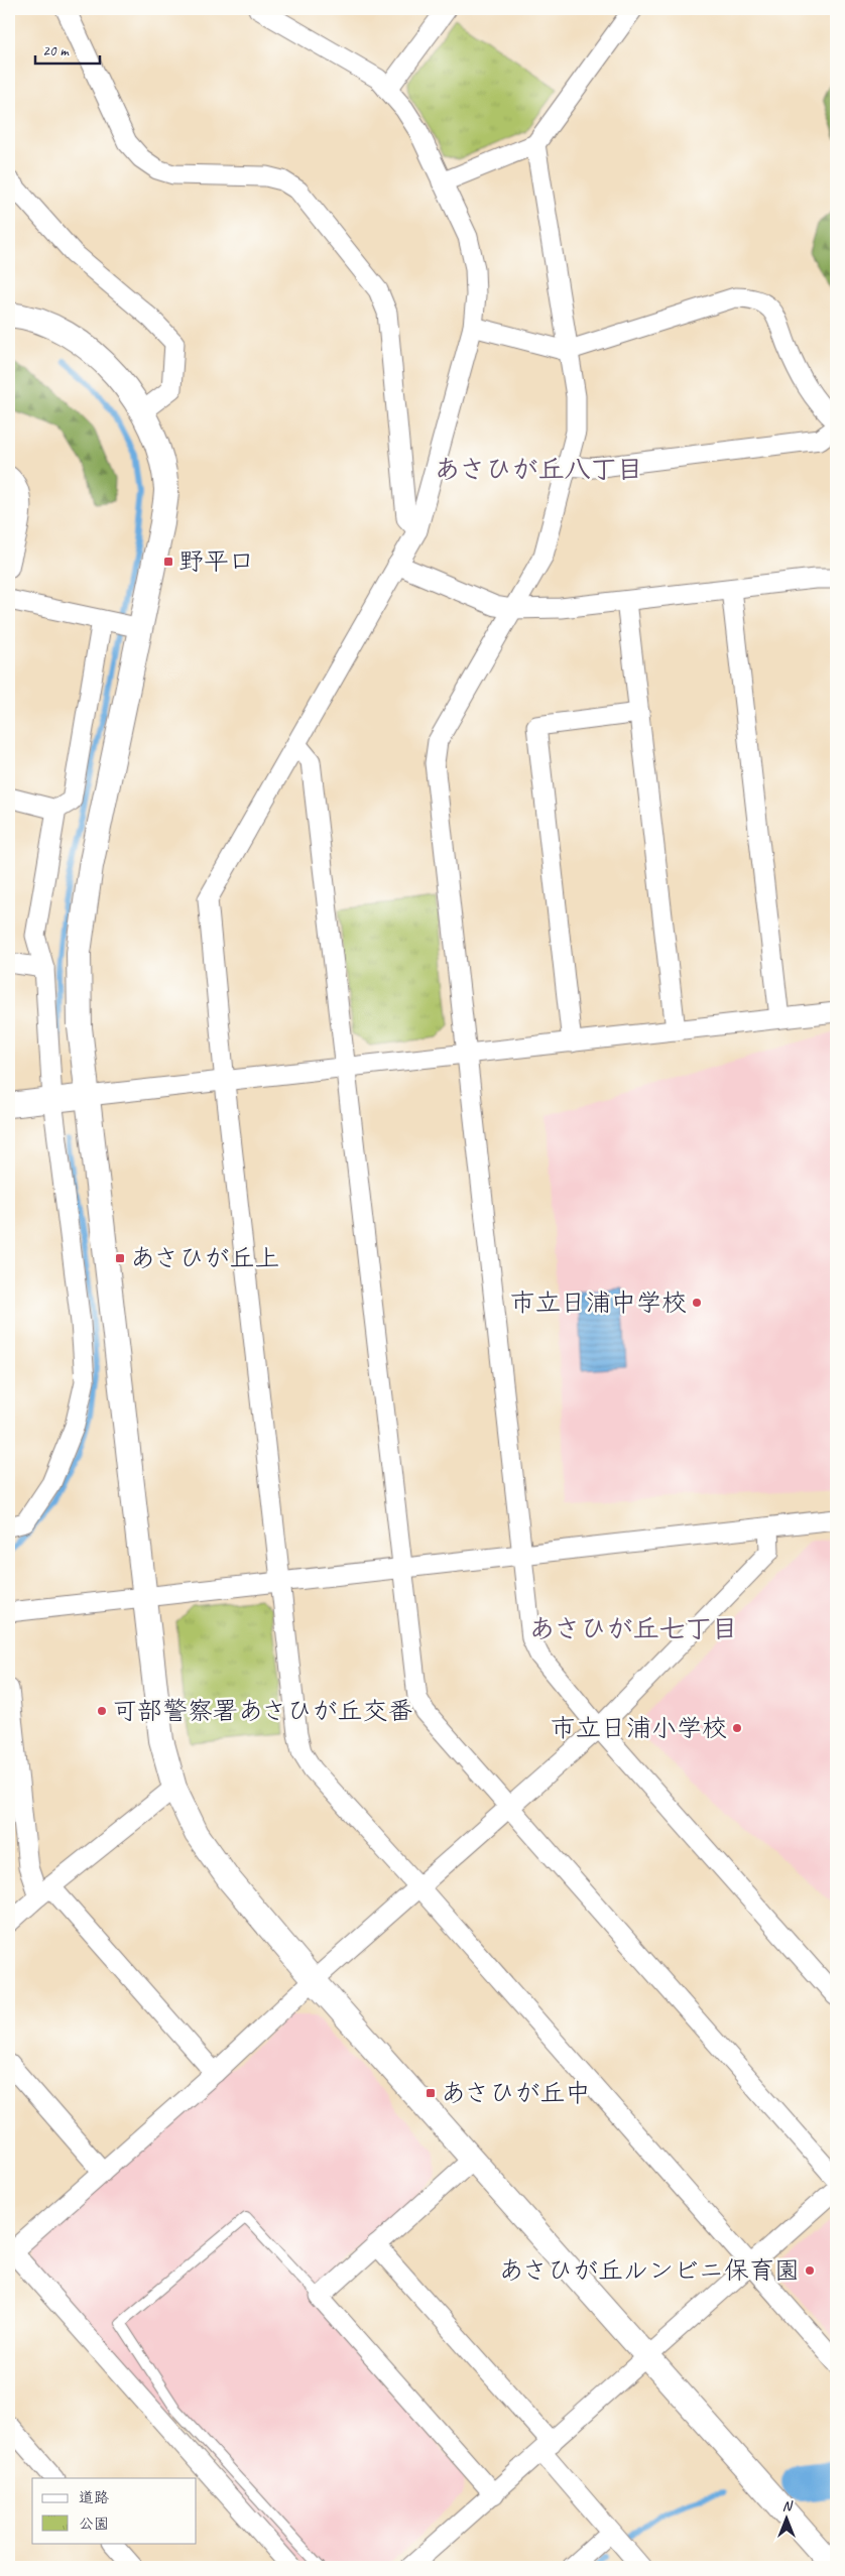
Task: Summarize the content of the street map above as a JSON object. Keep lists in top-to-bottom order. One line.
{"districts":["あさひが丘八丁目","あさひが丘七丁目"],"places":{"transit":["野平口","あさひが丘上","あさひが丘中"],"other":["市立日浦中学校","可部警察署あさひが丘交番","市立日浦小学校","あさひが丘ルンビニ保育園"]},"legend":["道路","公園"],"scale_bar":"20 m","north":"top"}
